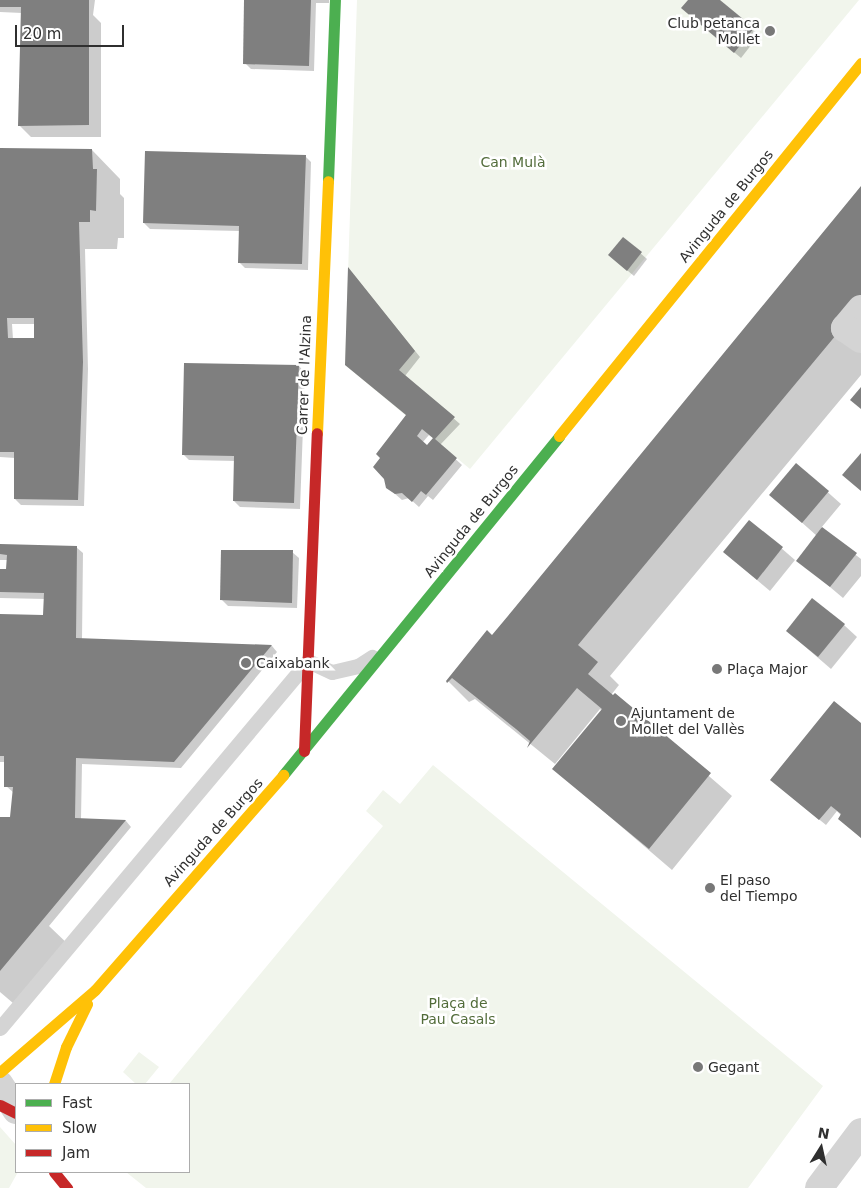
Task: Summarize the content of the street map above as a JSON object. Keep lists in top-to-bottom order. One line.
{"streets":{"street":["Avinguda de Burgos","Carrer de l'Alzina"]},"crossings":[["Avinguda de Burgos","Carrer de l'Alzina"]],"parks":["Can Mulà","Plaça de Pau Casals"],"places":["Club petanca Mollet","Caixabank","Plaça Major","Ajuntament de Mollet del Vallès","El paso del Tiempo","Gegant"],"legend":["Fast","Slow","Jam"],"scale_bar":"20 m","north":"top"}
